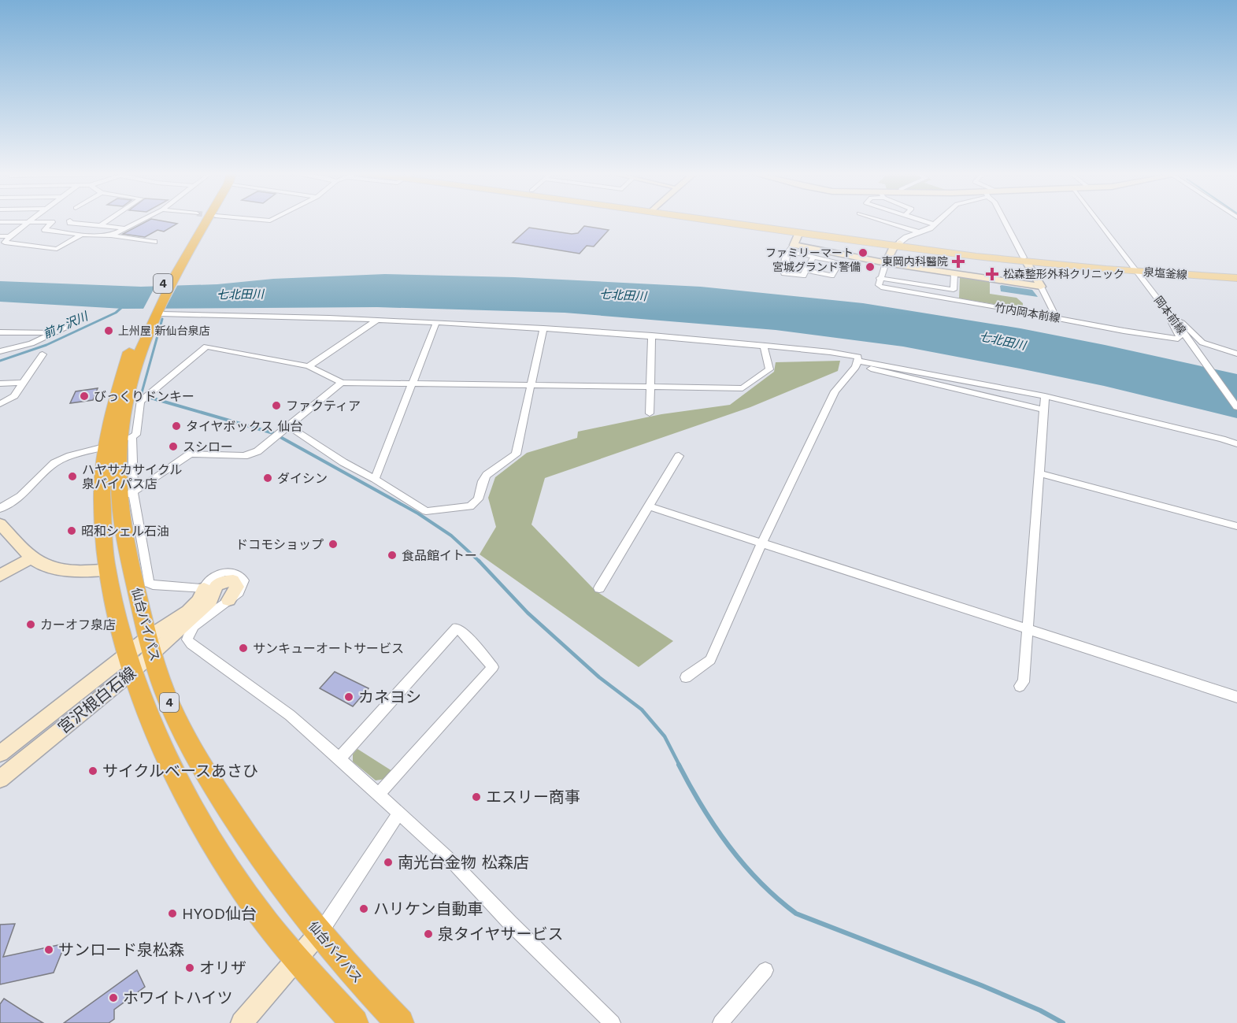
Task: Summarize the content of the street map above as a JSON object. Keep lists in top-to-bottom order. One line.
{"streets":{"highway":["4","仙台バイパス"],"main road":["泉塩釜線"],"street":["竹内岡本前線","岡本前線","宮沢根白石線"]},"crossings":[["泉塩釜線","岡本前線"],["竹内岡本前線","岡本前線"],["仙台バイパス","宮沢根白石線"]],"water":["七北田川","前ヶ沢川"],"places":{"other":["ファミリーマート","宮城グランド警備","上州屋 新仙台泉店","びっくりドンキー","ファクティア","タイヤボックス 仙台","スシロー","ハヤサカサイクル 泉バイパス店","ダイシン","昭和シェル石油","ドコモショップ","食品館イトー","カーオフ泉店","サンキューオートサービス","カネヨシ","サイクルベースあさひ","エスリー商事","南光台金物 松森店","ハリケン自動車","HYOD仙台","泉タイヤサービス","サンロード泉松森","オリザ","ホワイトハイツ"],"health":["東岡内科醫院","松森整形外科クリニック"]}}
